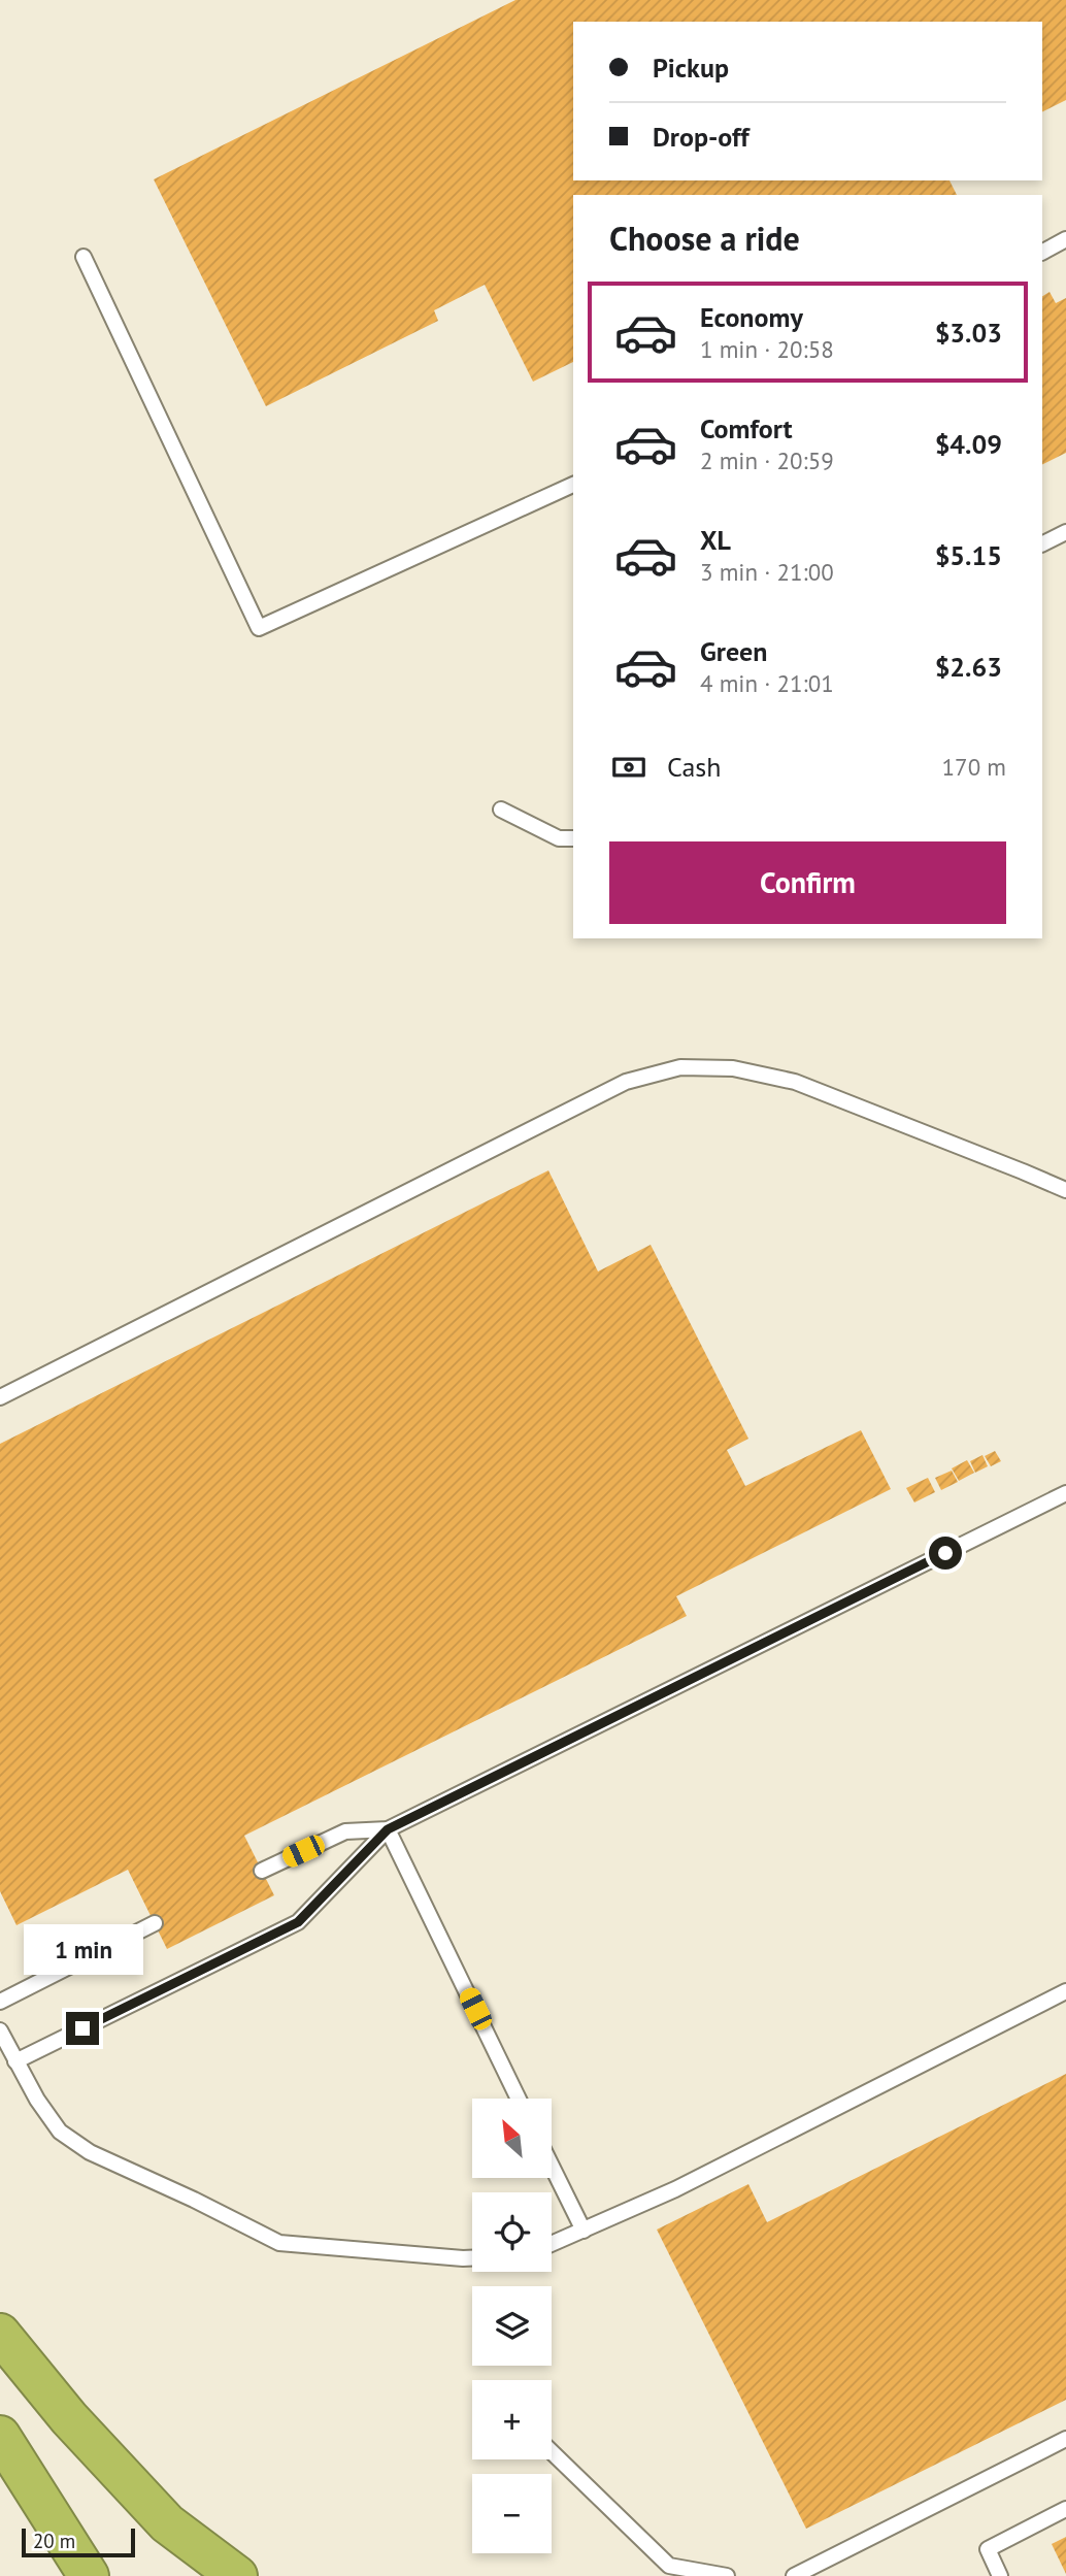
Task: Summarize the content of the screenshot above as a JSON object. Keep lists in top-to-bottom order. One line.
{"scale_bar":"20 m","north":"top left","page":{"banner":["Pickup","Drop-off"],"heading":"Choose a ride","list":[{"name":"Economy","note":"1 min · 20:58","value":"$3.03"},{"name":"Comfort","note":"2 min · 20:59","value":"$4.09"},{"name":"XL","note":"3 min · 21:00","value":"$5.15"},{"name":"Green","note":"4 min · 21:01","value":"$2.63"}],"pay":["Cash","170 m"],"buttons":"Confirm","bubble":"1 min","map_buttons":["+","−"],"scale":"20 m"}}
